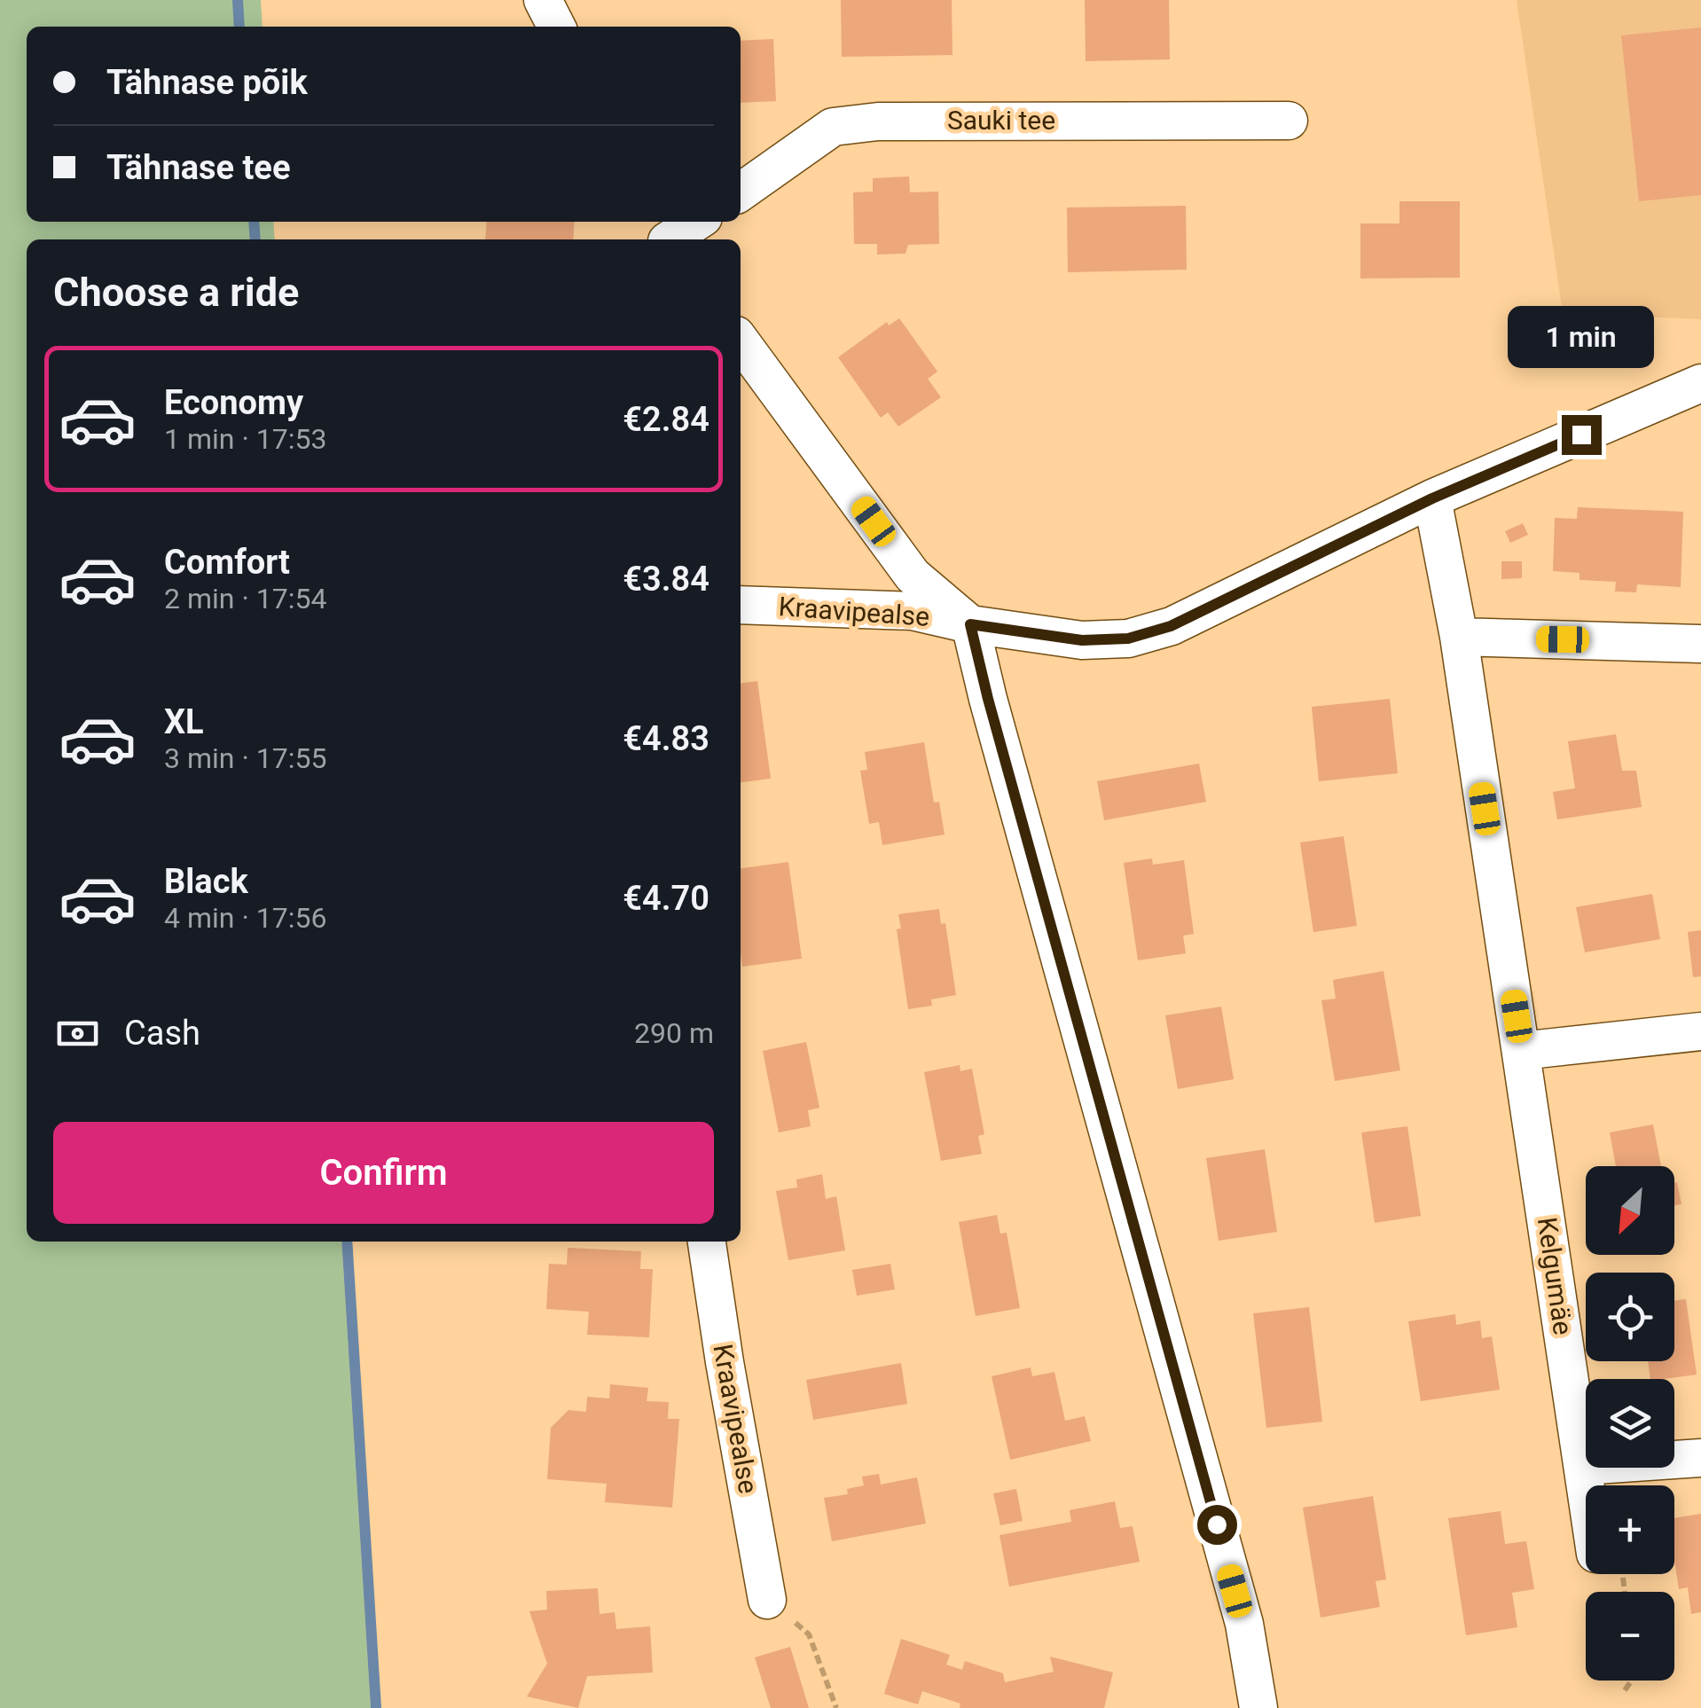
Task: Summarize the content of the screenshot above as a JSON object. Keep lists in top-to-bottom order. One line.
{"streets":{"street":["Sauki tee","Kraavipealse","Kelgumäe"]},"crossings":[["Kraavipealse","Kelgumäe"]],"north":"bottom left","page":{"banner":["Tähnase põik","Tähnase tee"],"heading":"Choose a ride","bubble":"1 min","list":[{"name":"Economy","note":"1 min · 17:53","value":"€2.84"},{"name":"Comfort","note":"2 min · 17:54","value":"€3.84"},{"name":"XL","note":"3 min · 17:55","value":"€4.83"},{"name":"Black","note":"4 min · 17:56","value":"€4.70"}],"pay":["Cash","290 m"],"buttons":"Confirm","map_buttons":["+","−"]}}
